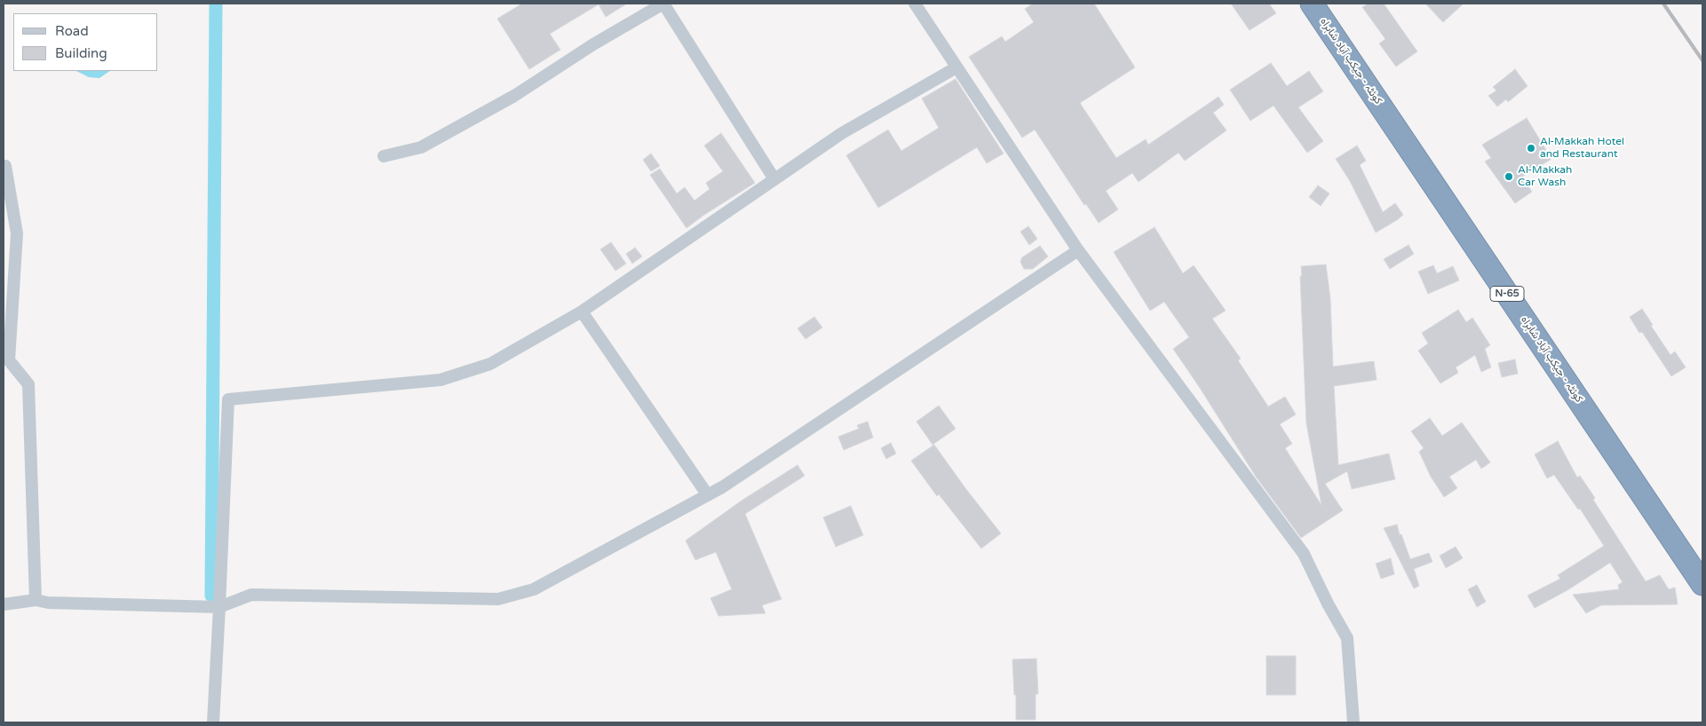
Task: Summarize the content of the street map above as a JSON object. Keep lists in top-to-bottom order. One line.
{"streets":{"highway":["کوئٹہ - جیکب آباد شاہراہ","N-65"]},"places":["Al-Makkah Hotel and Restaurant","Al-Makkah Car Wash"],"legend":["Road","Building"]}
